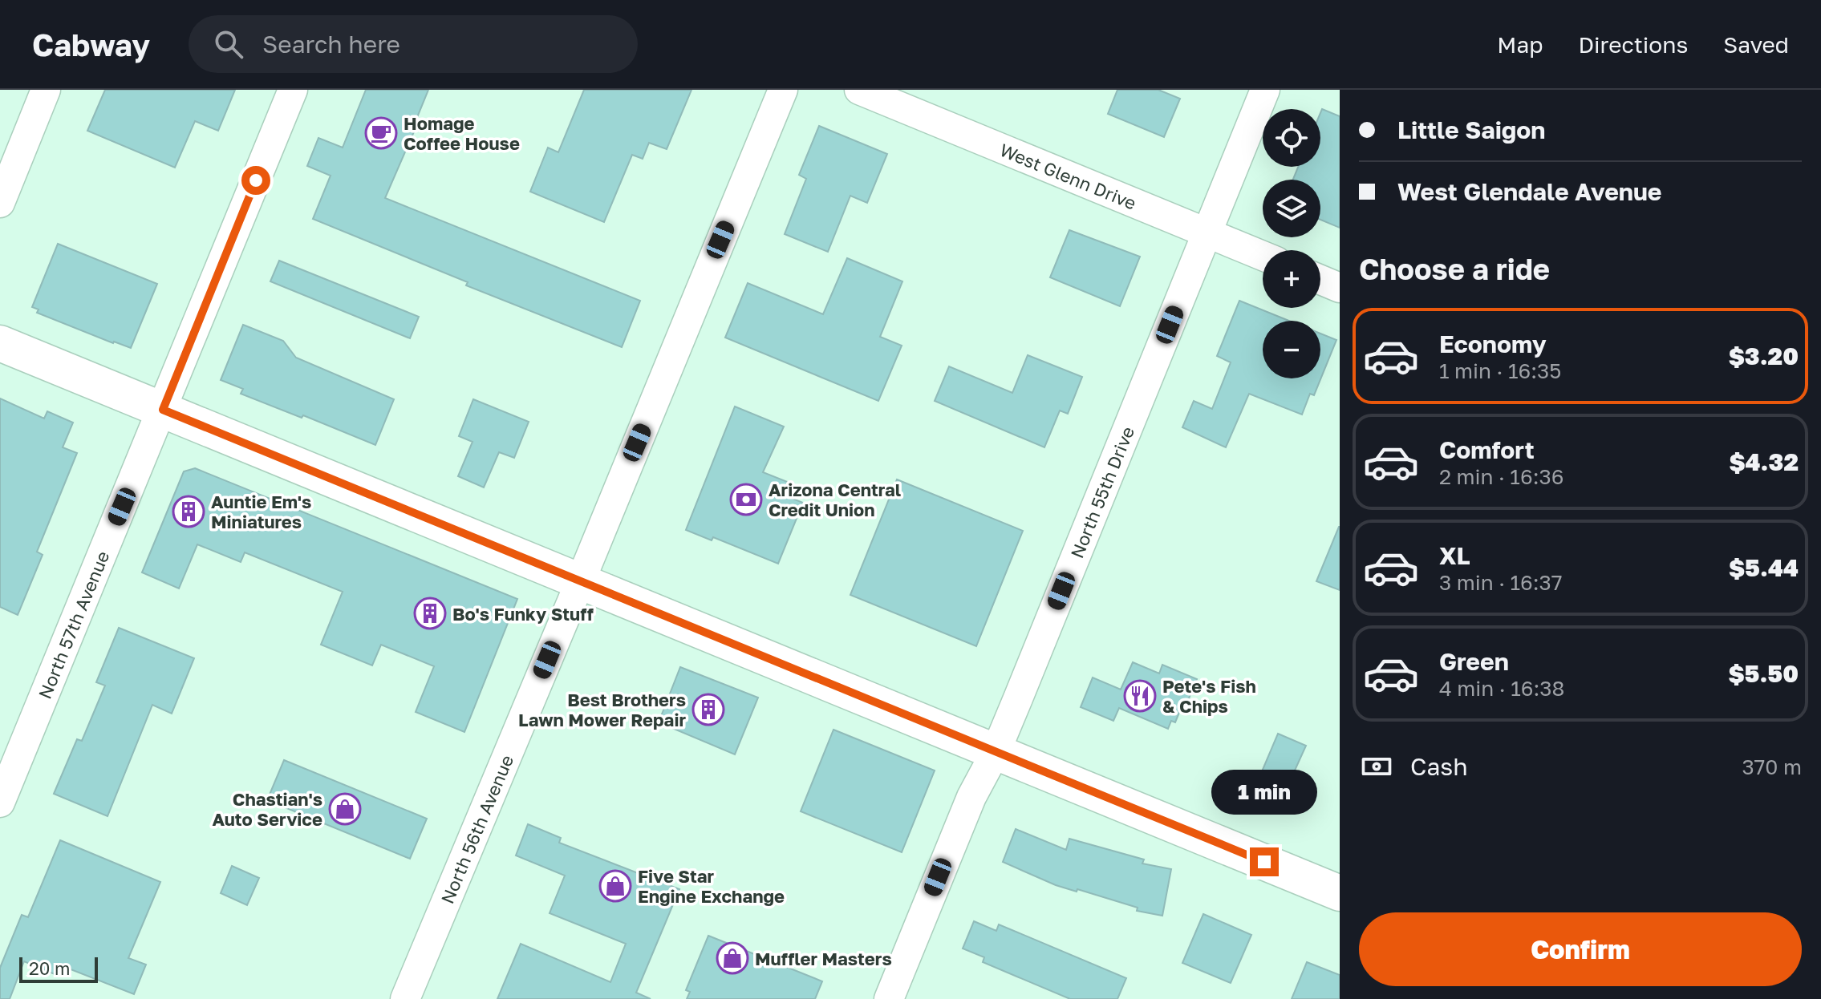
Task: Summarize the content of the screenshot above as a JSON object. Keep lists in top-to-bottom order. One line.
{"streets":{"street":["West Glenn Drive","North 55th Drive","North 57th Avenue","North 56th Avenue"]},"crossings":[["West Glenn Drive","North 55th Drive"]],"places":{"cafe":["Homage Coffee House"],"bank":["Arizona Central Credit Union"],"building":["Auntie Em's Miniatures","Bo's Funky Stuff","Best Brothers Lawn Mower Repair"],"restaurant":["Pete's Fish & Chips"],"shop":["Chastian's Auto Service","Five Star Engine Exchange","Muffler Masters"]},"scale_bar":"20 m","page":{"header":"Cabway","search":"Search here","nav":["Map","Directions","Saved"],"banner":["Little Saigon","West Glendale Avenue"],"map_buttons":["+","−"],"heading":"Choose a ride","list":[{"name":"Economy","note":"1 min · 16:35","value":"$3.20"},{"name":"Comfort","note":"2 min · 16:36","value":"$4.32"},{"name":"XL","note":"3 min · 16:37","value":"$5.44"},{"name":"Green","note":"4 min · 16:38","value":"$5.50"}],"pay":["Cash","370 m"],"bubble":"1 min","buttons":"Confirm","scale":"20 m"}}
